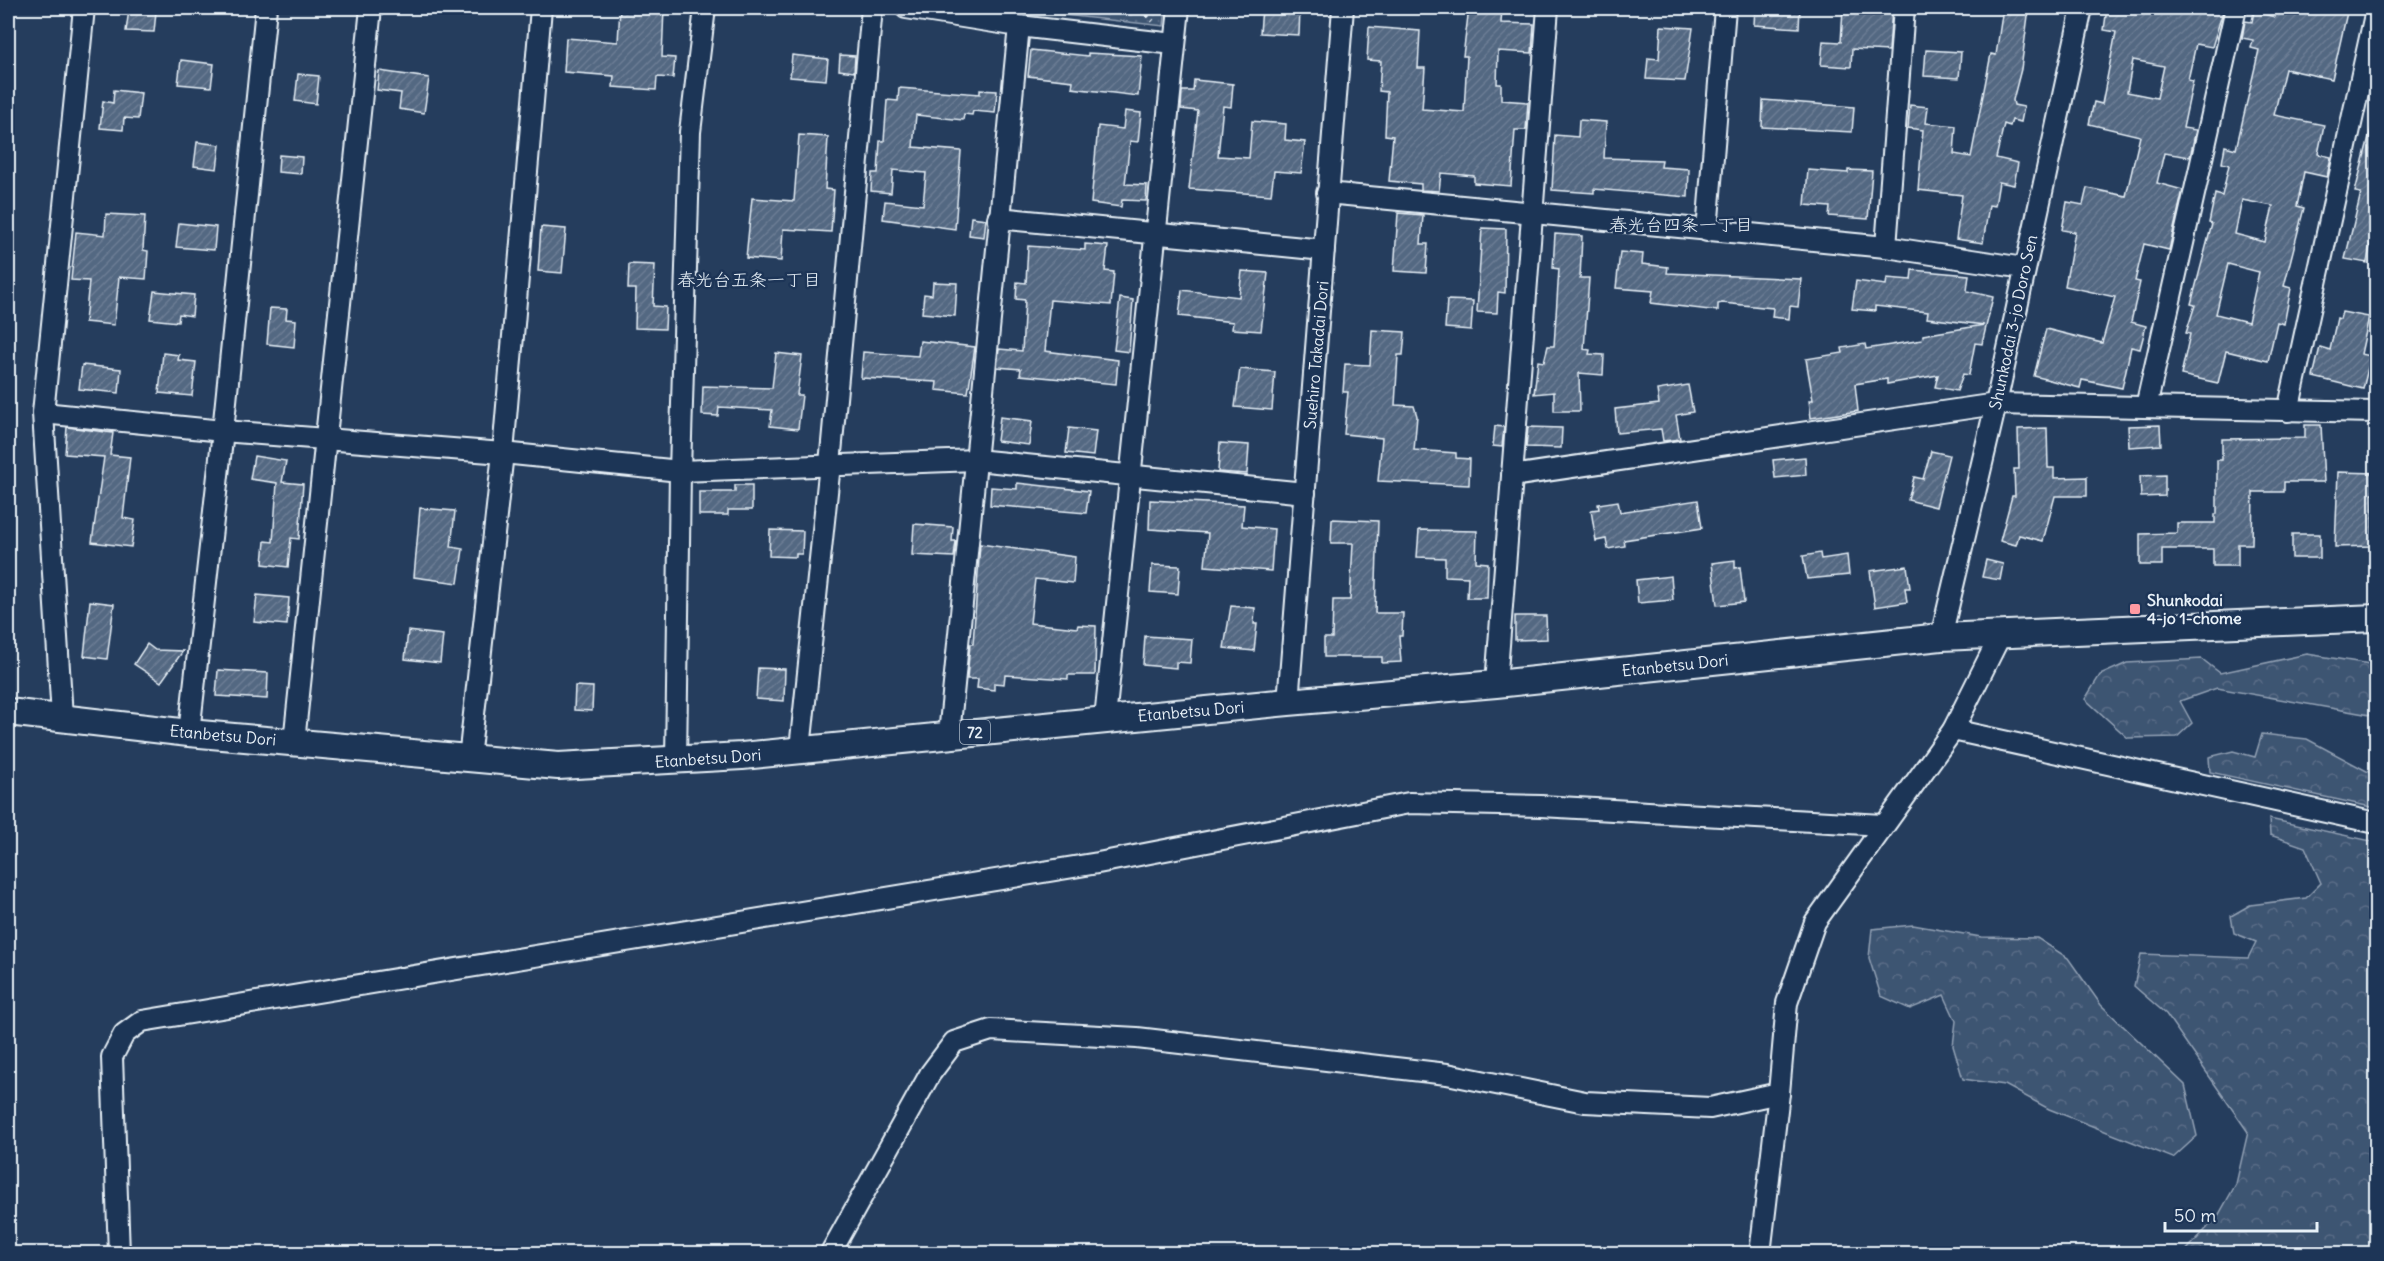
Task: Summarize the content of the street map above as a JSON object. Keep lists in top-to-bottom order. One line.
{"streets":{"main road":["Etanbetsu Dori","72"],"street":["Shunkodai 3-jo Doro Sen","Suehiro Takadai Dori"]},"crossings":[["Shunkodai 3-jo Doro Sen","Etanbetsu Dori"],["Suehiro Takadai Dori","Etanbetsu Dori"]],"districts":["春光台四条一丁目","春光台五条一丁目"],"places":{"transit":["Shunkodai 4-jo 1-chome"]},"scale_bar":"50 m"}
